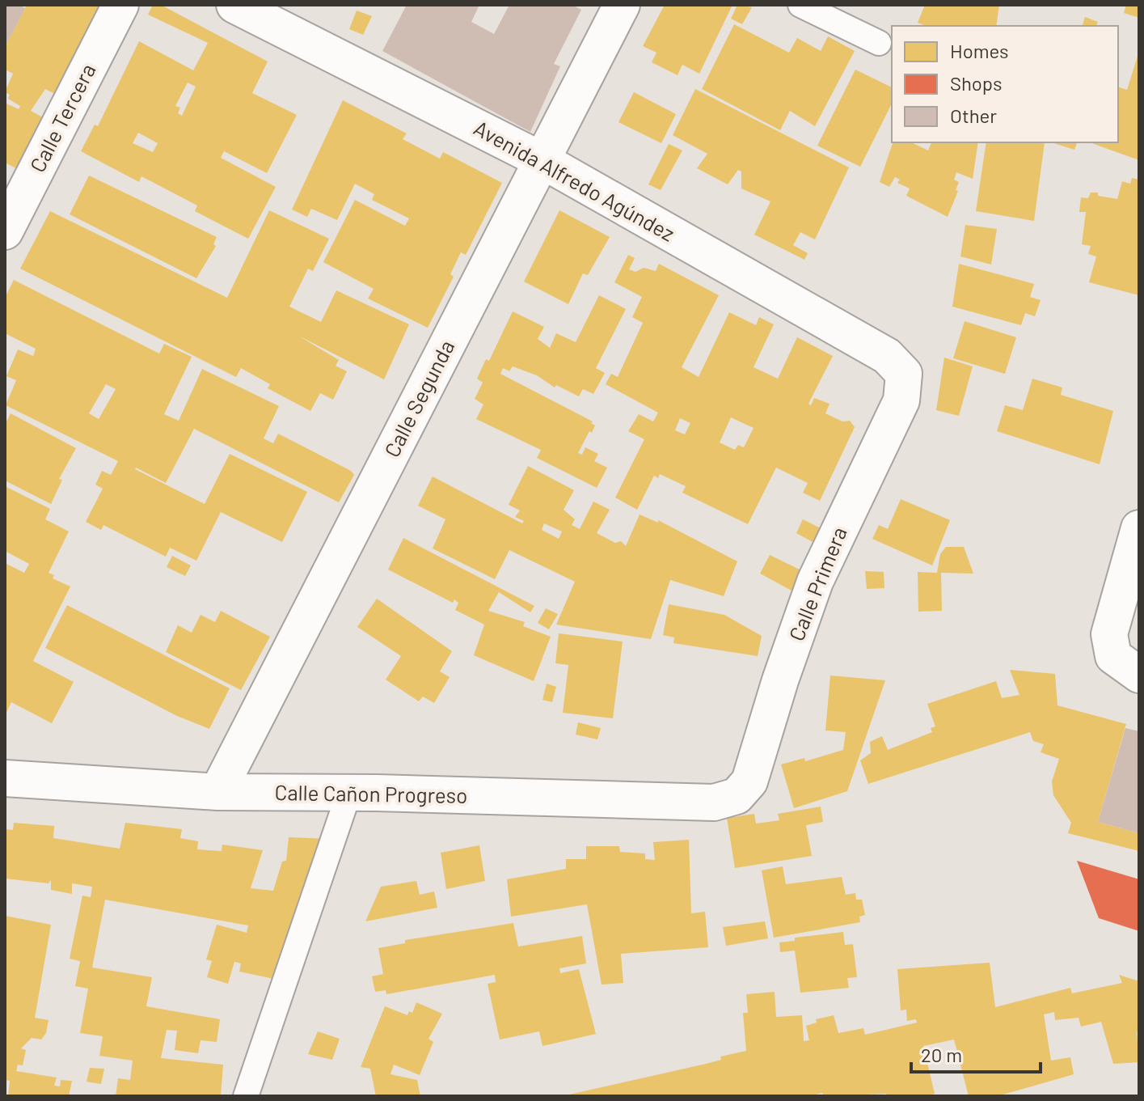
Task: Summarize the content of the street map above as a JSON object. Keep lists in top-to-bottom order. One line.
{"streets":{"street":["Calle Tercera","Avenida Alfredo Agúndez","Calle Segunda","Calle Primera","Calle Cañon Progreso"]},"crossings":[["Avenida Alfredo Agúndez","Calle Segunda"],["Avenida Alfredo Agúndez","Calle Primera"],["Calle Segunda","Calle Cañon Progreso"],["Calle Primera","Calle Cañon Progreso"]],"legend":["Homes","Shops","Other"],"scale_bar":"20 m"}
